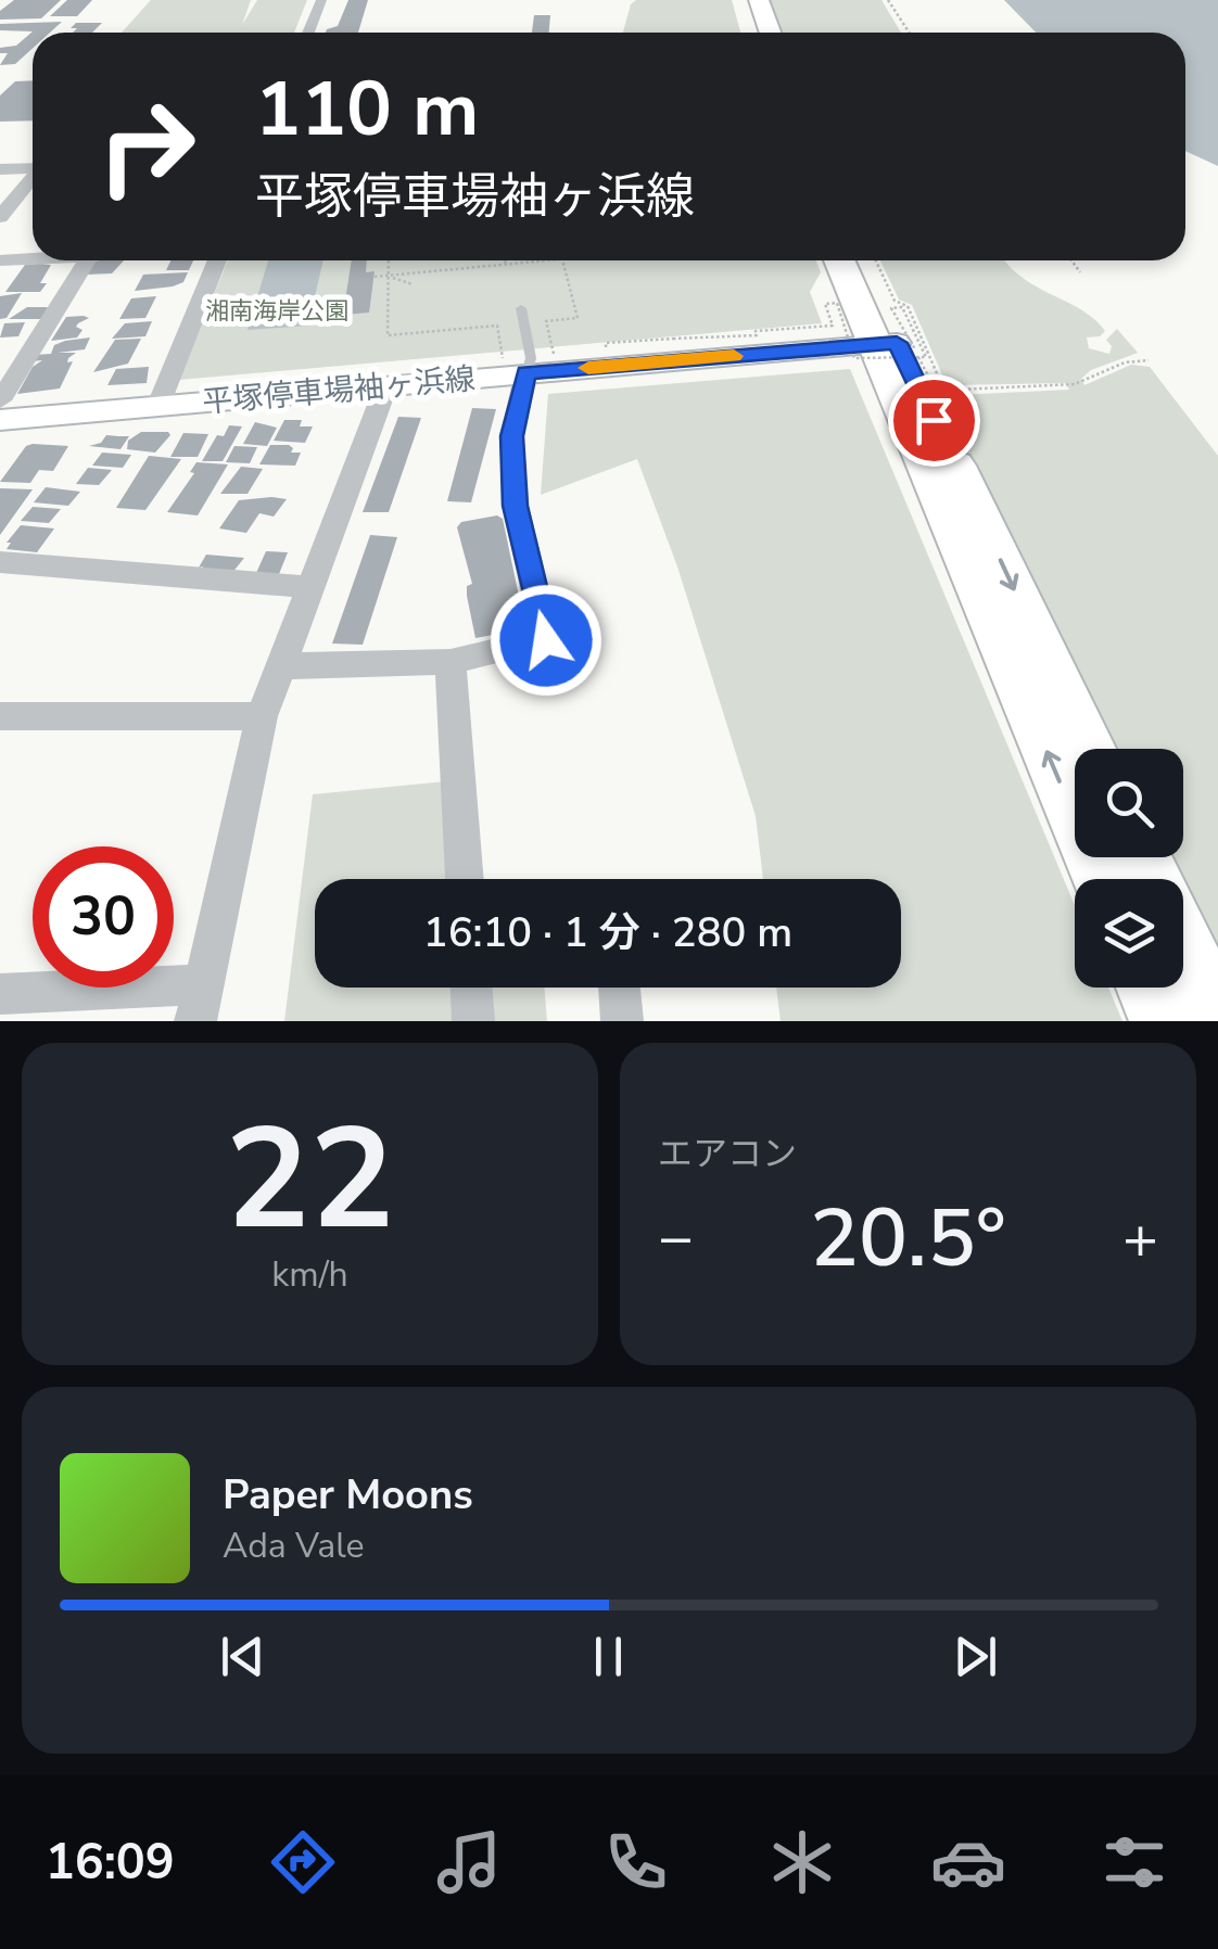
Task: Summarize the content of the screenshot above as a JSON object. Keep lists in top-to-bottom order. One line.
{"streets":{"main road":["平塚停車場袖ヶ浜線"]},"parks":["湘南海岸公園"],"page":{"turn":["110 m","平塚停車場袖ヶ浜線"],"limit":"30","trip":"16:10 · 1 分 · 280 m","tile":[["22","km/h"],"エアコン"],"heat":["−","20.5°","+"],"song":["Paper Moons","Ada Vale"],"tabs":"16:09"}}
